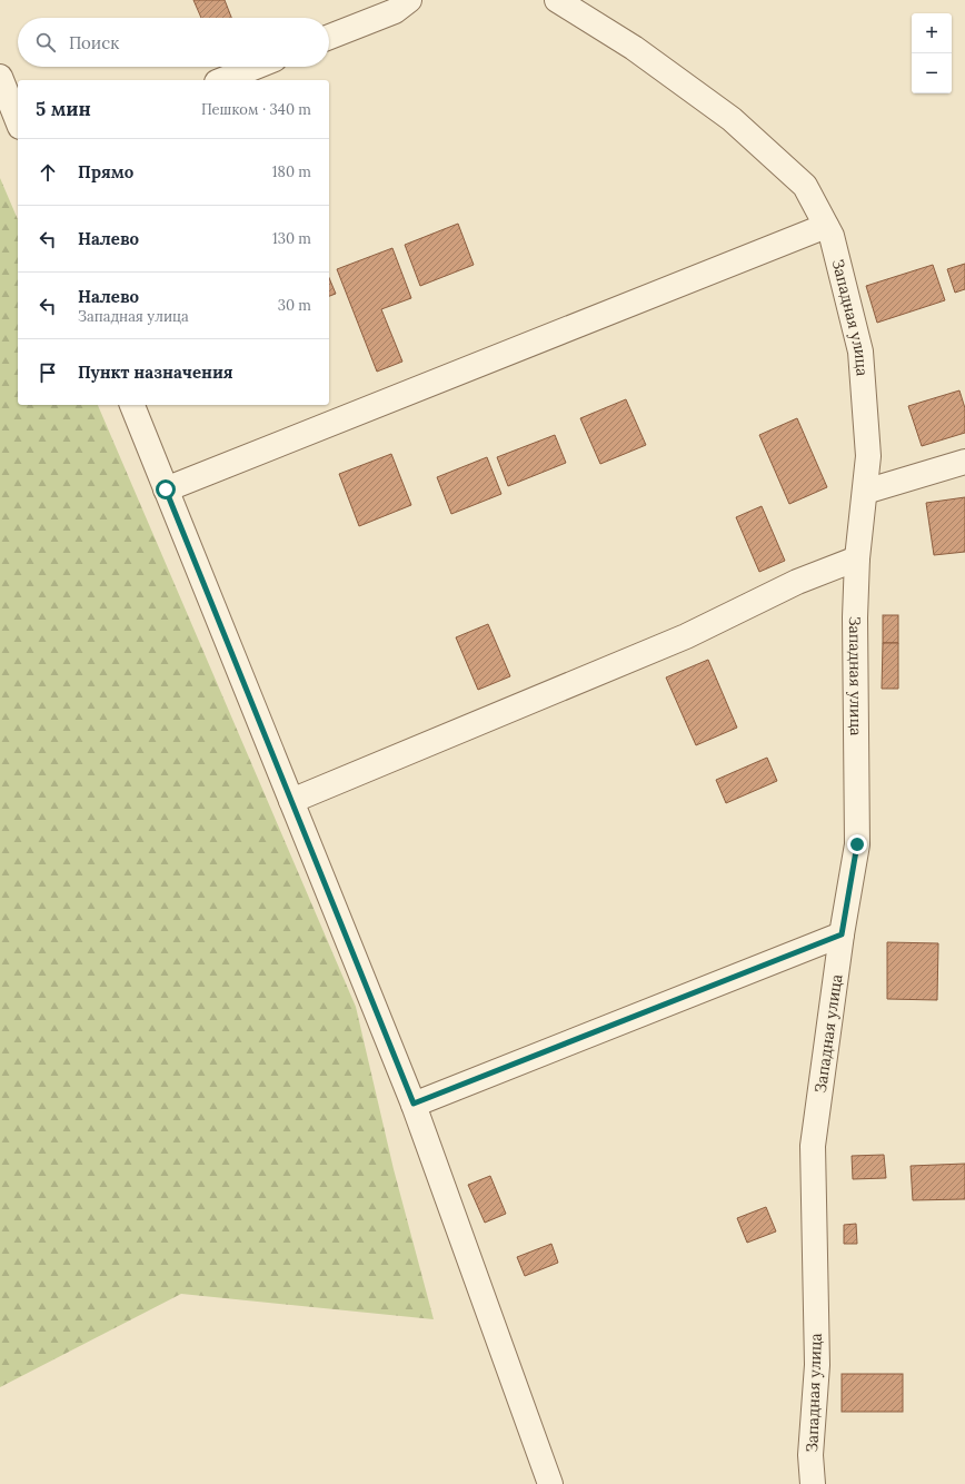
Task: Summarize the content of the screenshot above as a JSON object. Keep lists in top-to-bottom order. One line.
{"streets":{"street":["Западная улица"]},"page":{"map_buttons":["+","−"],"search":"Поиск","heading":["5 мин","Пешком · 340 m"],"list":[["Прямо","180 m"],["Налево","130 m"],["Налево","Западная улица","30 m"],"Пункт назначения"]}}
